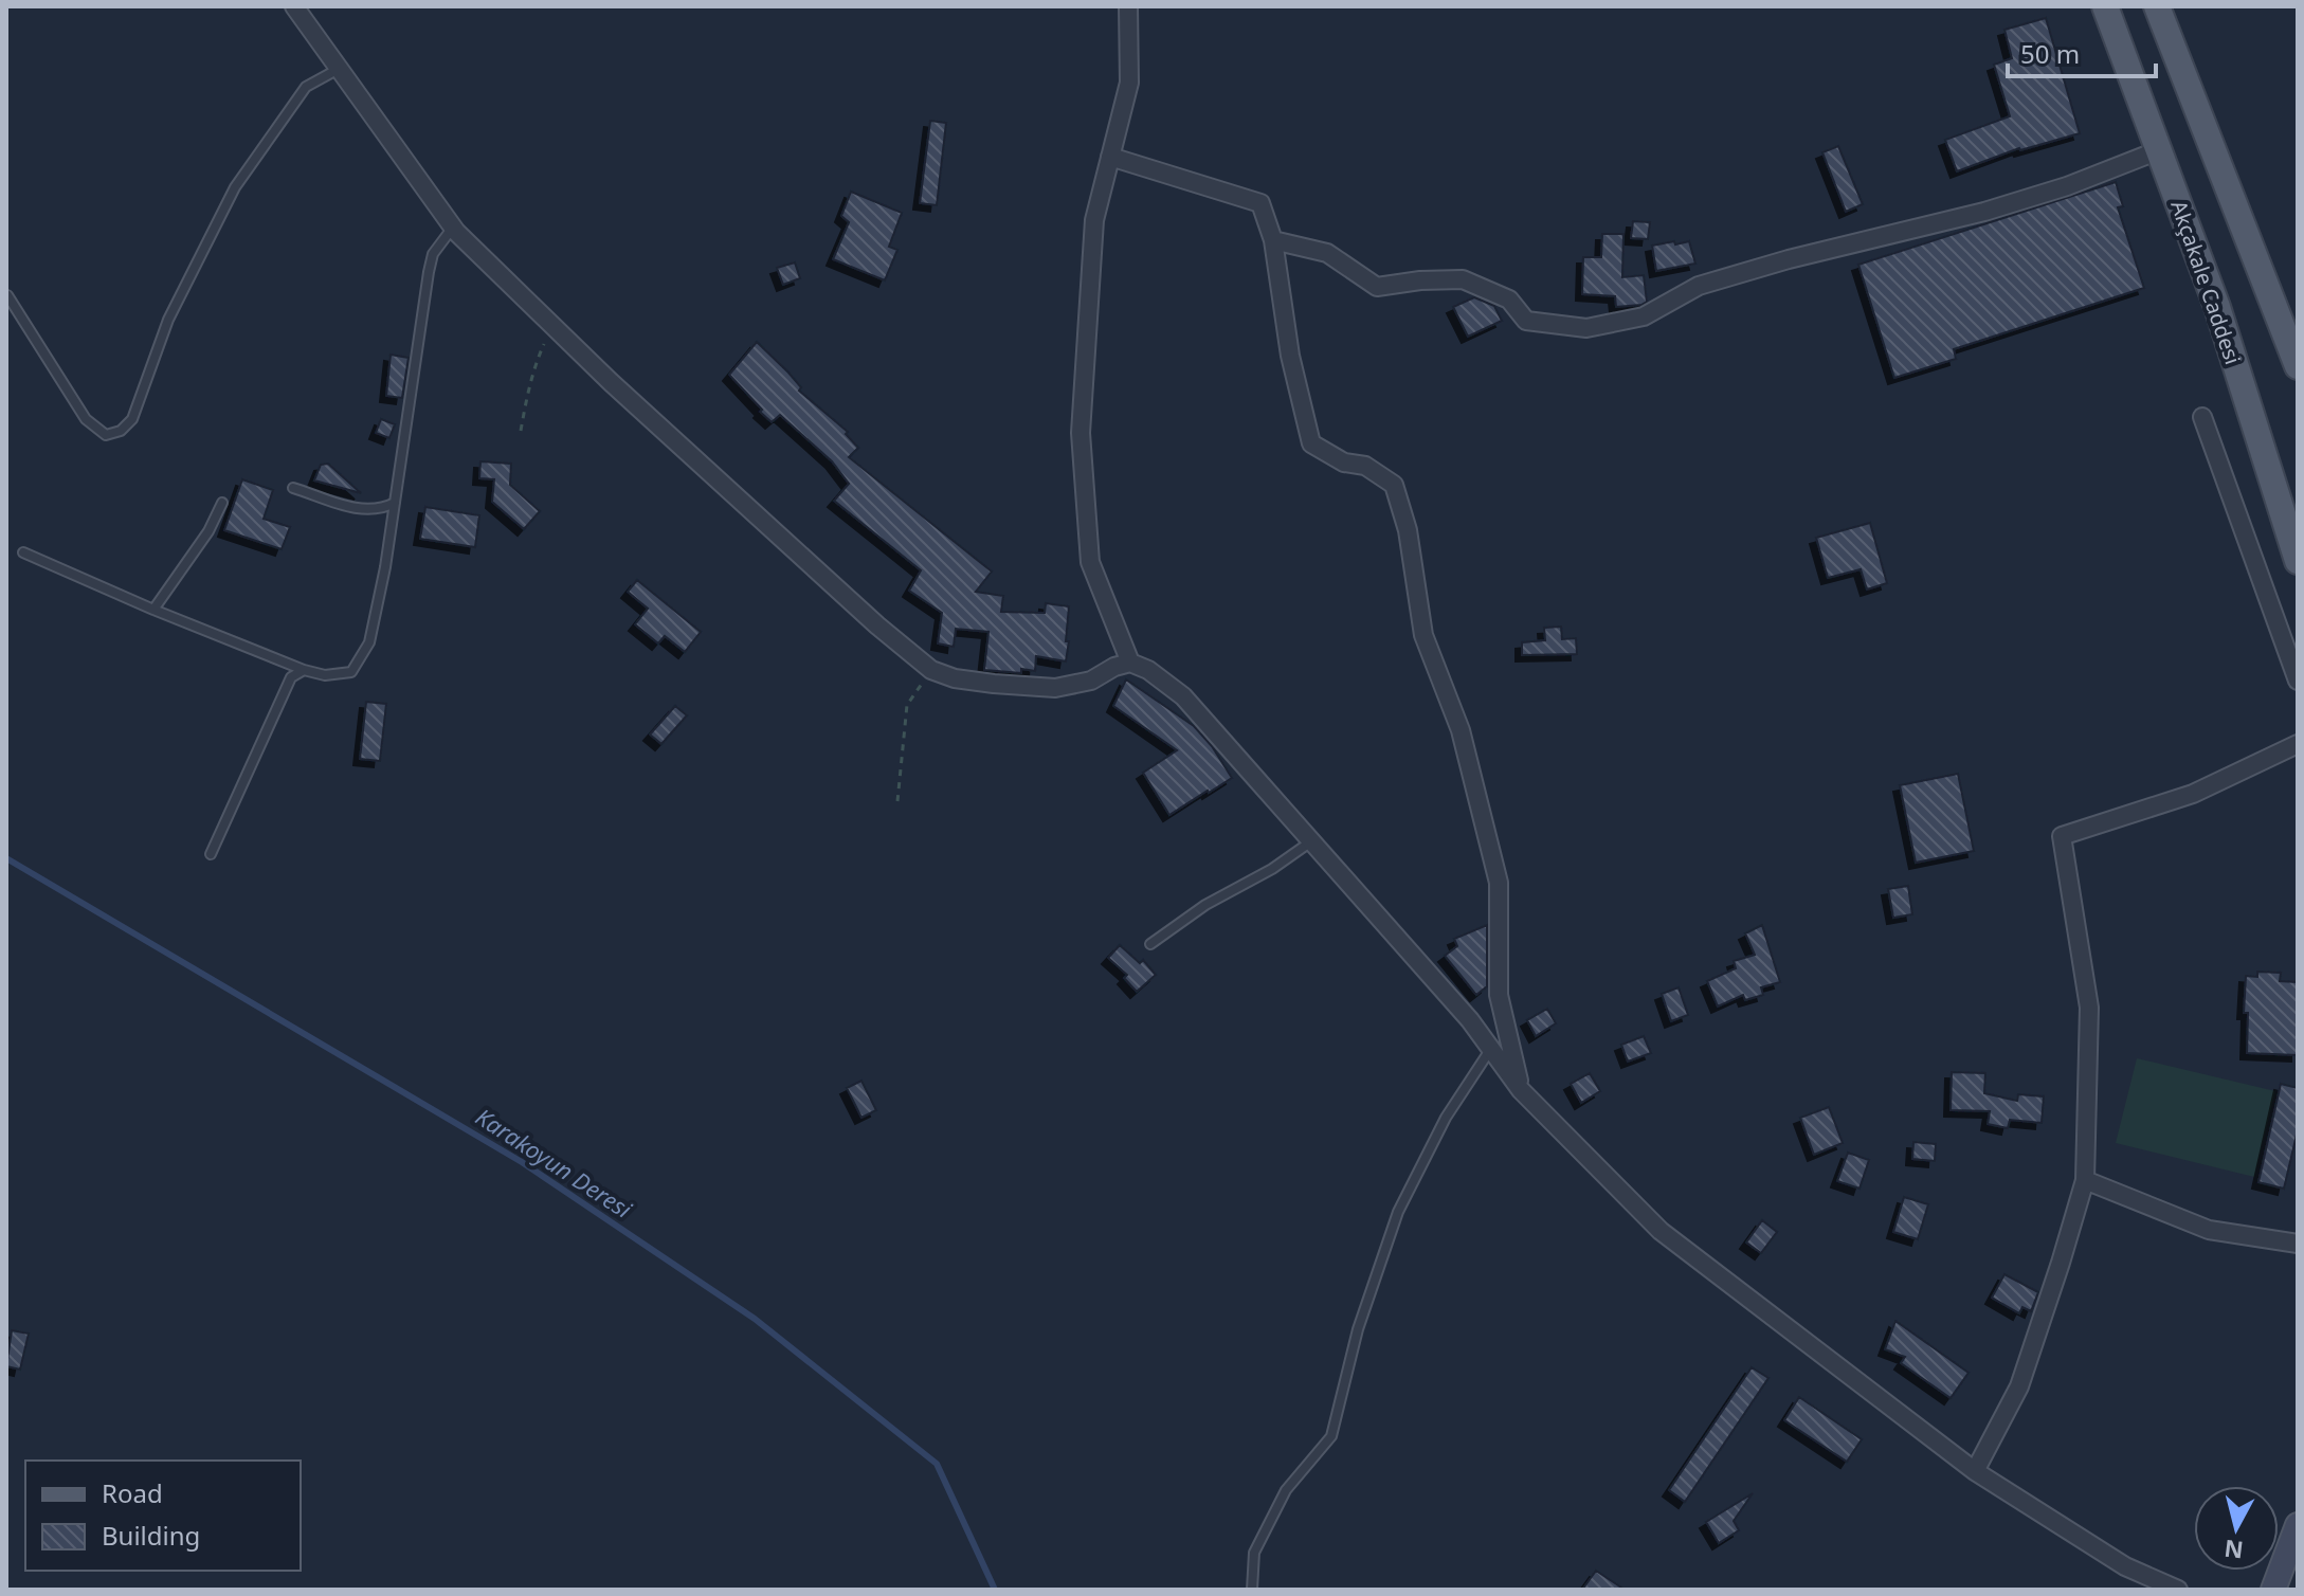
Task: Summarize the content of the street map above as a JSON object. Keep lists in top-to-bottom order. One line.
{"streets":{"main road":["Akçakale Caddesi"]},"water":["Karakoyun Deresi"],"legend":["Road","Building"],"scale_bar":"50 m","north":"bottom"}
